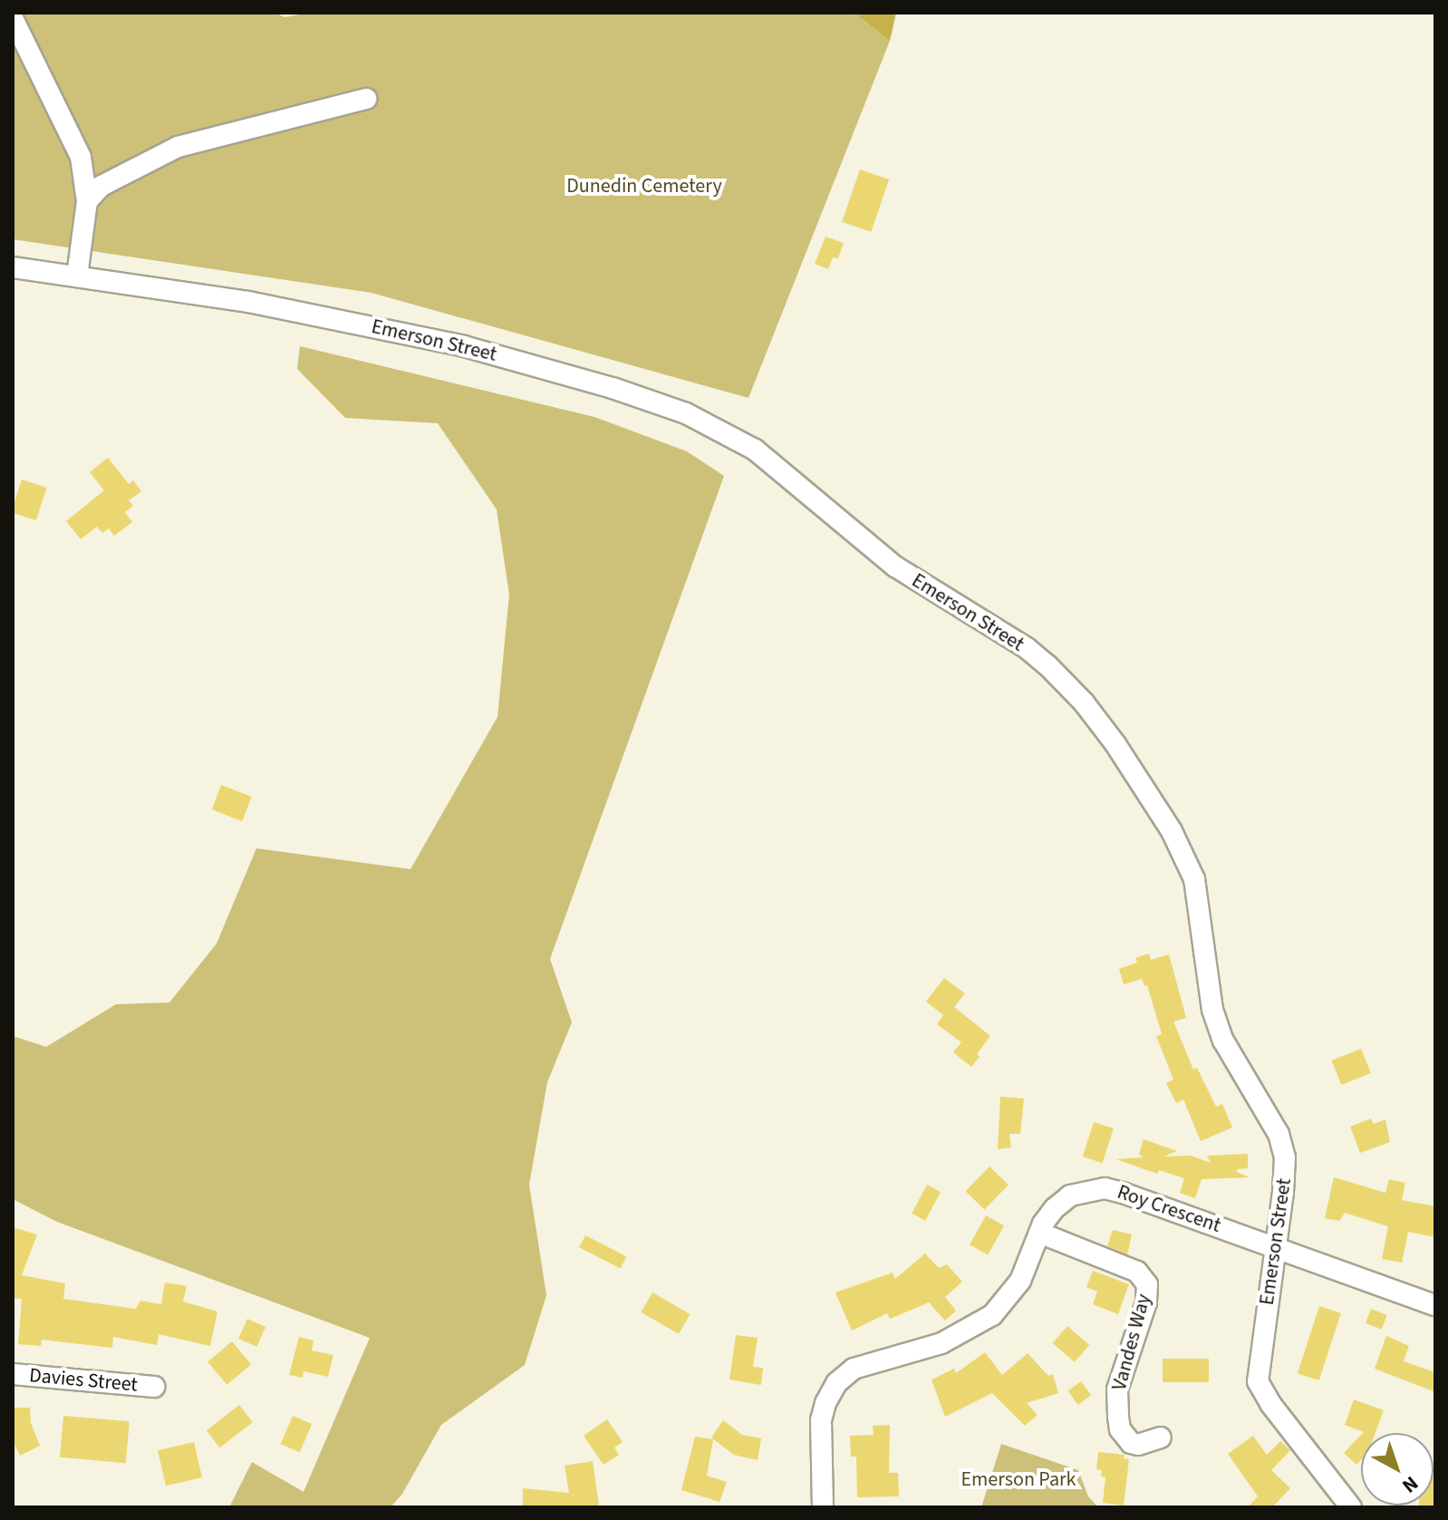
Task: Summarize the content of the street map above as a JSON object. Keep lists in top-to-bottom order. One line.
{"streets":{"street":["Emerson Street","Roy Crescent","Vandes Way","Davies Street"]},"crossings":[["Emerson Street","Roy Crescent"],["Roy Crescent","Vandes Way"]],"parks":["Dunedin Cemetery","Emerson Park"],"north":"bottom right"}
